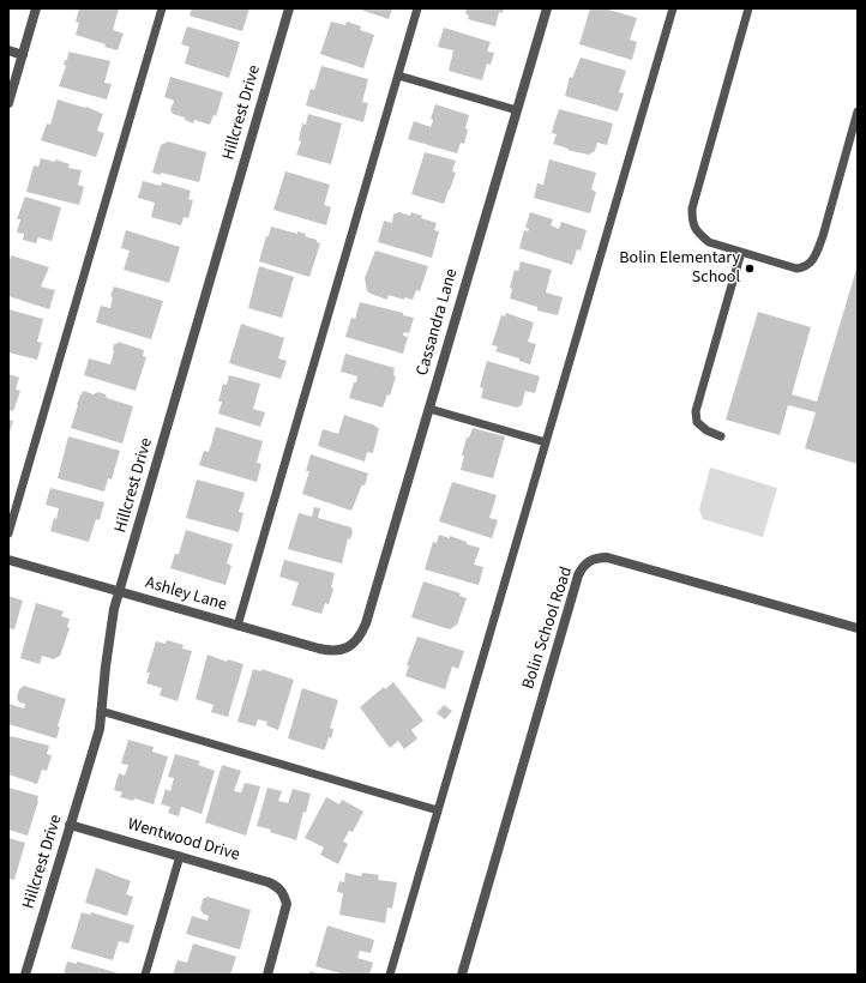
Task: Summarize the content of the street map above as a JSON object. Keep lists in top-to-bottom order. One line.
{"streets":{"street":["Hillcrest Drive","Cassandra Lane","Ashley Lane","Bolin School Road","Wentwood Drive"]},"crossings":[["Hillcrest Drive","Ashley Lane"],["Hillcrest Drive","Wentwood Drive"],["Cassandra Lane","Ashley Lane"]],"places":["Bolin Elementary School"]}
